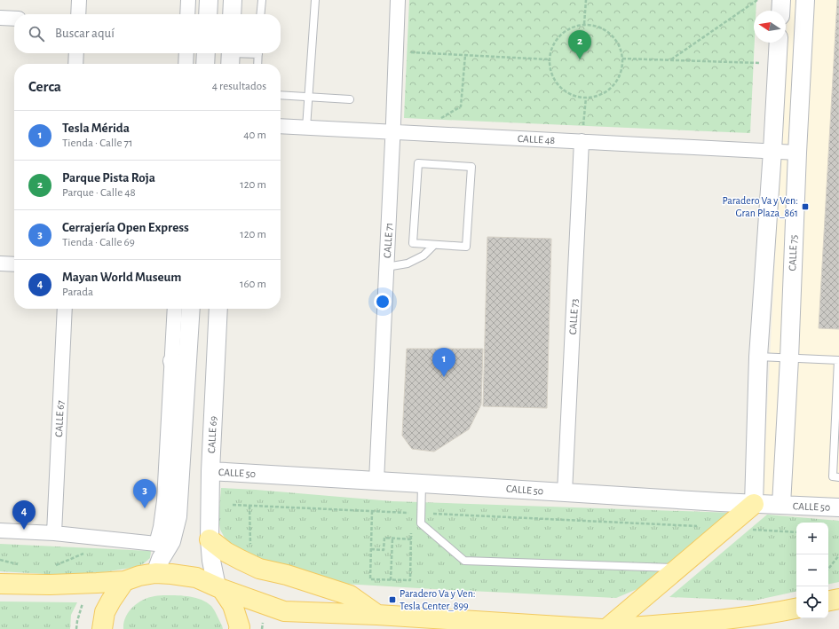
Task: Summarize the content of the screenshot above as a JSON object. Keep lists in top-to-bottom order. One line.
{"streets":{"street":["CALLE 48","CALLE 71","CALLE 75","CALLE 73","CALLE 67","CALLE 69","CALLE 50"]},"crossings":[["CALLE 48","CALLE 71"],["CALLE 48","CALLE 75"],["CALLE 48","CALLE 73"],["CALLE 71","CALLE 50"],["CALLE 75","CALLE 50"],["CALLE 73","CALLE 50"],["CALLE 69","CALLE 50"]],"places":{"transit":["Paradero Va y Ven: Gran Plaza_861","Paradero Va y Ven: Tesla Center_899"]},"north":"left","page":{"search":"Buscar aquí","pins":["2","1","3","4"],"heading":["Cerca","4 resultados"],"list":[{"mark":"1","name":"Tesla Mérida","note":"Tienda · Calle 71","value":"40 m"},{"mark":"2","name":"Parque Pista Roja","note":"Parque · Calle 48","value":"120 m"},{"mark":"3","name":"Cerrajería Open Express","note":"Tienda · Calle 69","value":"120 m"},{"mark":"4","name":"Mayan World Museum","note":"Parada","value":"160 m"}],"map_buttons":["+","−"]}}
